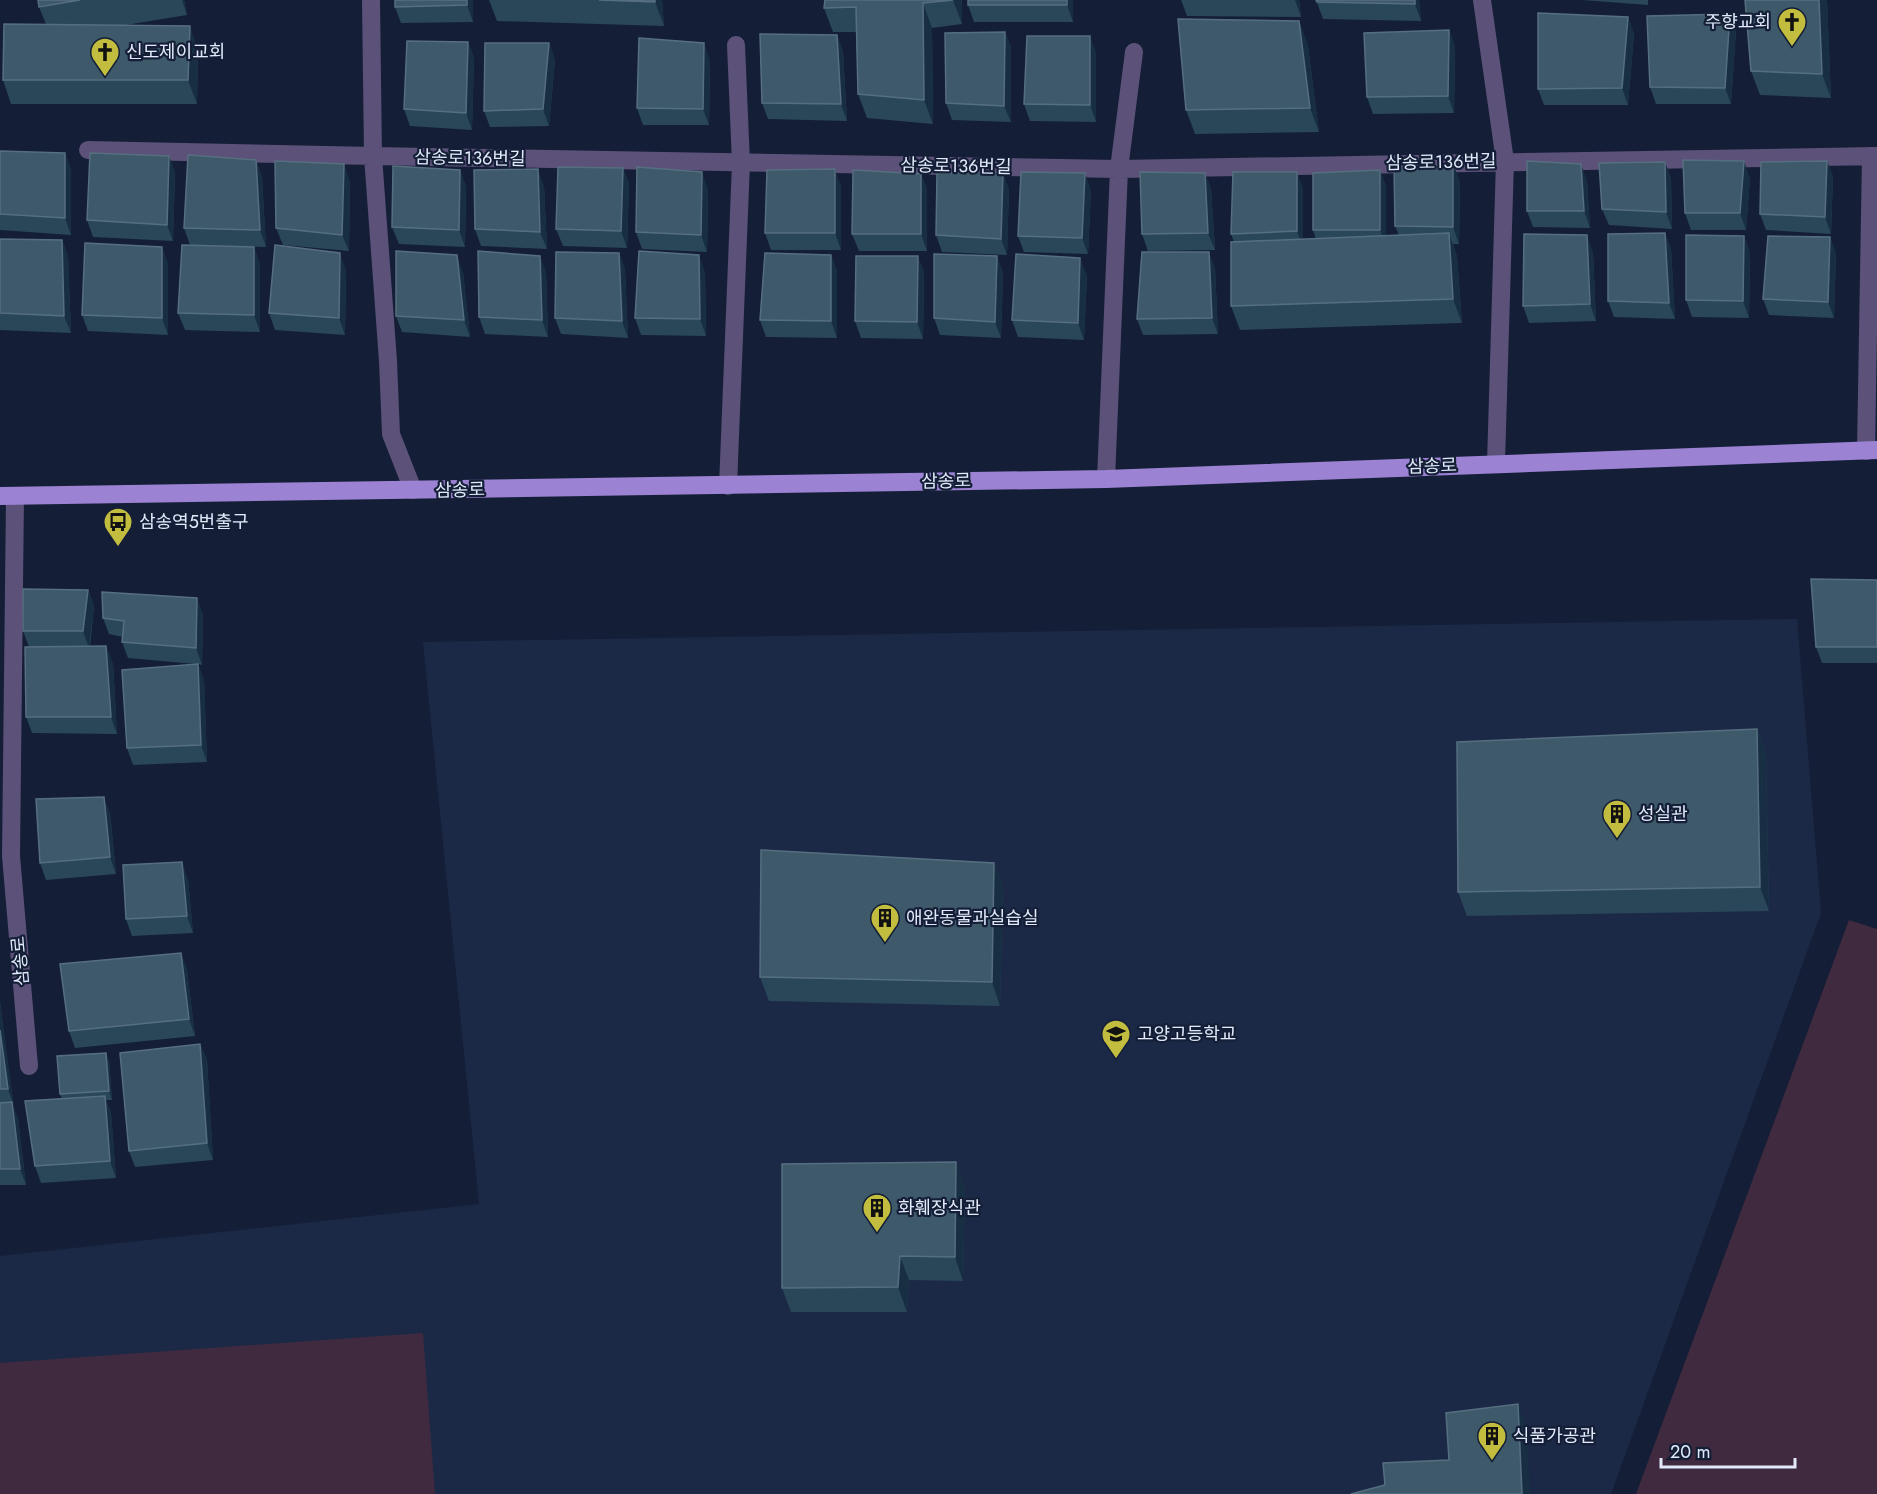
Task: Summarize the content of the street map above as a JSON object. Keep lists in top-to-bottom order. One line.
{"streets":{"main road":["삼송로"],"street":["삼송로136번길"]},"places":{"church":["주향교회","신도제이교회"],"bus stop":["삼송역5번출구"],"building":["성실관","애완동물과실습실","화훼장식관","식품가공관"],"school or university":["고양고등학교"]},"scale_bar":"20 m"}
